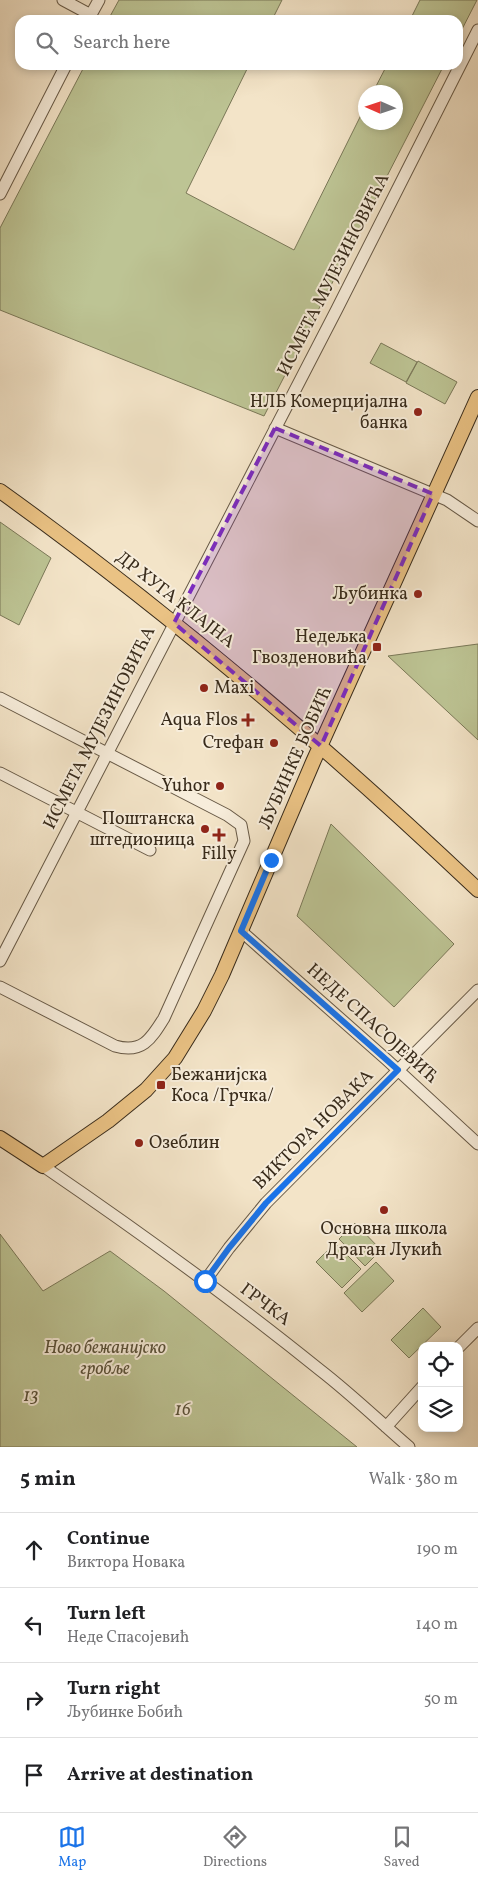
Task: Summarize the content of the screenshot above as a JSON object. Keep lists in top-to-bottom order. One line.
{"streets":{"main road":["ДР ХУГА КЛАЈНА","ЉУБИНКЕ БОБИЋ"],"street":["ИСМЕТА МУЈЕЗИНОВИЋА","НЕДЕ СПАСОЈЕВИЋ","ВИКТОРА НОВАКА","ГРЧКА"]},"crossings":[["ИСМЕТА МУЈЕЗИНОВИЋА","ДР ХУГА КЛАЈНА"],["ДР ХУГА КЛАЈНА","ЉУБИНКЕ БОБИЋ"],["ЉУБИНКЕ БОБИЋ","НЕДЕ СПАСОЈЕВИЋ"],["ЉУБИНКЕ БОБИЋ","ГРЧКА"],["НЕДЕ СПАСОЈЕВИЋ","ВИКТОРА НОВАКА"],["ВИКТОРА НОВАКА","ГРЧКА"]],"parks":["Ново бежанијско гробље","13","16"],"places":{"other":["НЛБ Комерцијална банка","Љубинка","Maxi","Стефан","Yuhor","Поштанска штедионица","Озеблин","Основна школа Драган Лукић"],"transit":["Недељка Гвозденовића","Бежанијска Коса /Грчка/"],"health":["Aqua Flos","Filly"]},"north":"left","page":{"search":"Search here","heading":["5 min","Walk · 380 m"],"list":[["Continue","Виктора Новака","190 m"],["Turn left","Неде Спасојевић","140 m"],["Turn right","Љубинке Бобић","50 m"],"Arrive at destination"],"nav":["Map","Directions","Saved"]}}
